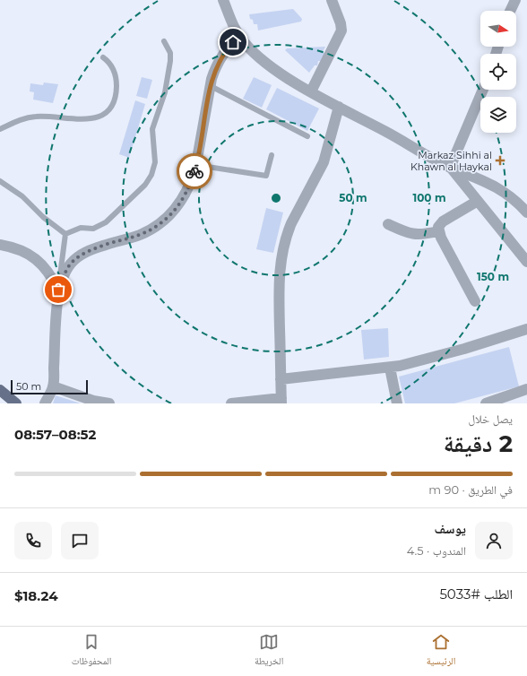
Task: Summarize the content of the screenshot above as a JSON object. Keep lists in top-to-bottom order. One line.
{"places":{"health":["Markaz Sihhi al Khawn al Haykal"]},"scale_bar":"50 m","north":"right","page":{"scale":"50 m","heading":["2 دقيقة","يصل خلال","08:52–08:57"],"panel":["يوسف","المندوب · 4.5","الطلب #5033","$18.24"],"bar":"في الطريق · 90 m","tabs":["الرئيسية","الخريطة","المحفوظات"]},"rings":["50 m","100 m","150 m"]}
